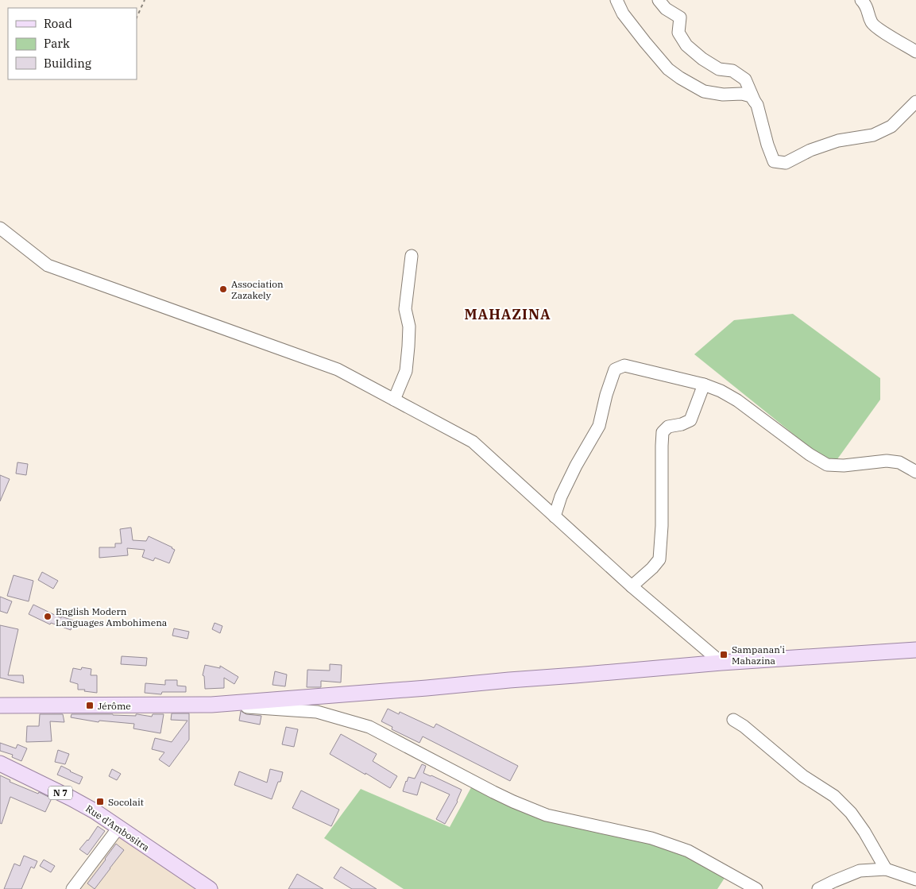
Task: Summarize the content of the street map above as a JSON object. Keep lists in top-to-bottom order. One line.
{"streets":{"main road":["N 7","Rue d'Ambositra"]},"districts":["MAHAZINA"],"places":{"other":["Association Zazakely","English Modern Languages Ambohimena"],"transit":["Sampanan'i Mahazina","Jérôme","Socolait"]},"legend":["Road","Park","Building"]}
